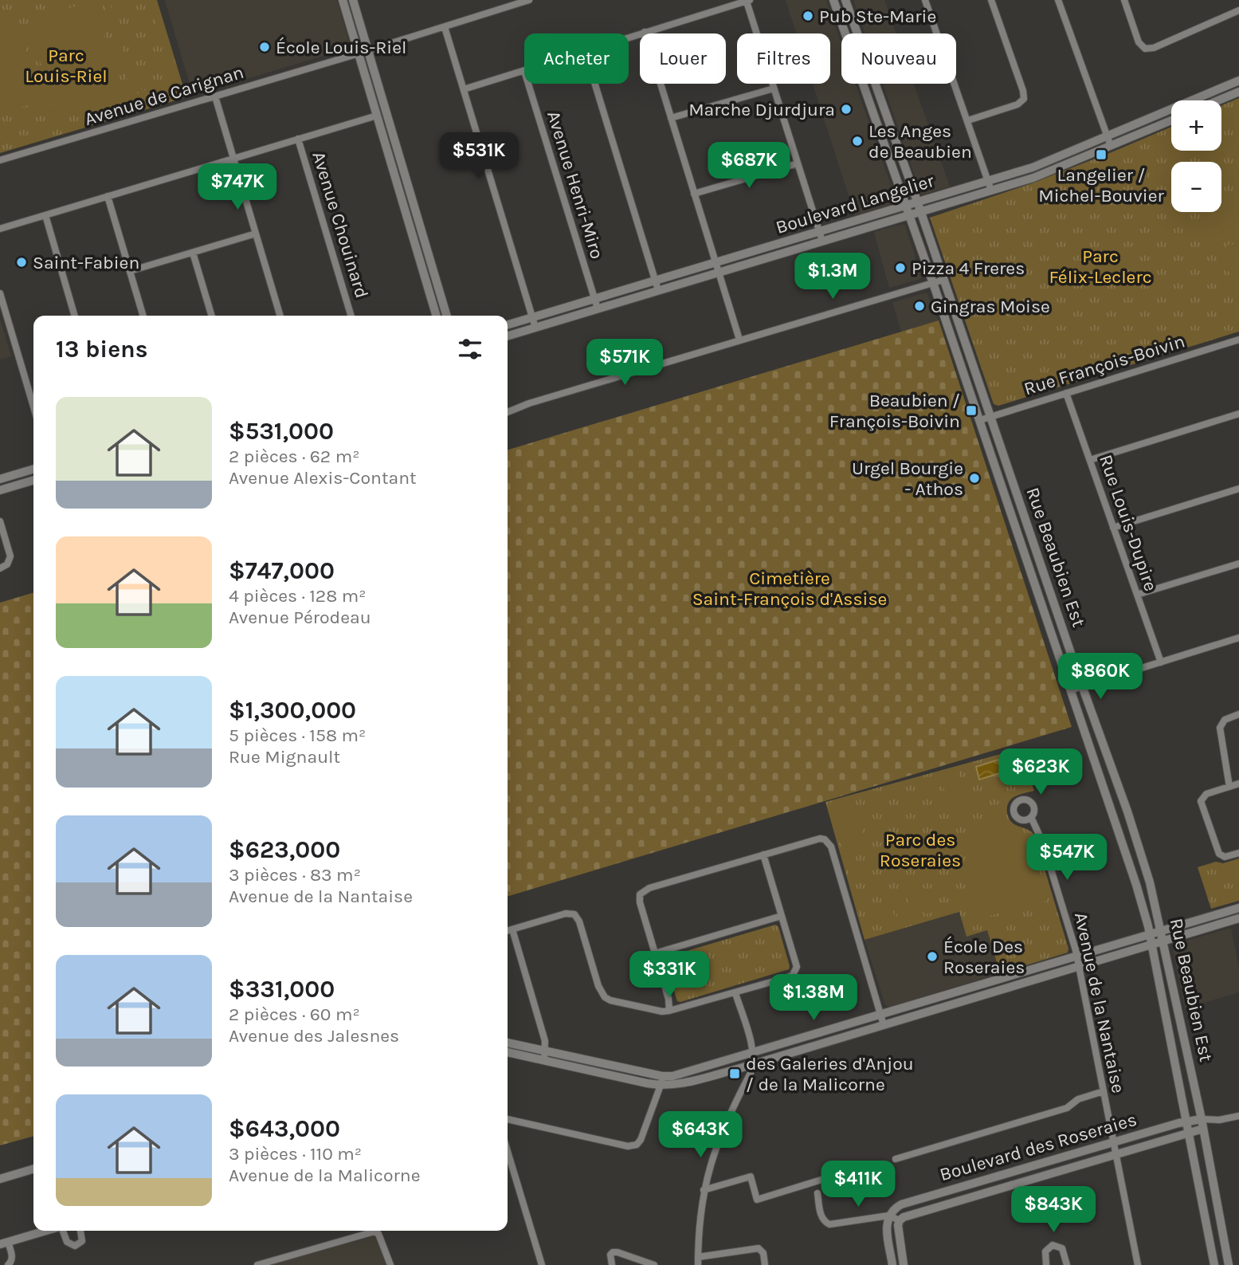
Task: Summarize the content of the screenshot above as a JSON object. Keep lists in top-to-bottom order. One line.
{"streets":{"street":["Avenue de Carignan","Avenue Henri-Miro","Boulevard Langelier","Avenue Chouinard","Rue François-Boivin","Rue Louis-Dupire","Rue Beaubien Est","Avenue de la Nantaise","Boulevard des Roseraies"]},"crossings":[["Avenue Henri-Miro","Boulevard Langelier"],["Boulevard Langelier","Rue Beaubien Est"],["Rue François-Boivin","Rue Louis-Dupire"],["Rue François-Boivin","Rue Beaubien Est"],["Rue Beaubien Est","Boulevard des Roseraies"],["Avenue de la Nantaise","Boulevard des Roseraies"]],"parks":["Parc Louis-Riel","Parc Félix-Leclerc","Cimetière Saint-François d'Assise","Parc des Roseraies"],"places":{"other":["Pub Ste-Marie","École Louis-Riel","Marche Djurdjura","Les Anges de Beaubien","Saint-Fabien","Pizza 4 Freres","Gingras Moise","Urgel Bourgie - Athos","École Des Roseraies"],"transit":["Langelier / Michel-Bouvier","Beaubien / François-Boivin","des Galeries d'Anjou / de la Malicorne"]},"page":{"chip":["Acheter","Louer","Filtres","Nouveau"],"map_buttons":["+","−"],"price":["$531K","$687K","$747K","$1.3M","$571K","$860K","$623K","$547K","$331K","$1.38M","$643K","$411K","$843K"],"heading":"13 biens","list":[{"name":"$531,000","note":"2 pièces · 62 m² · Avenue Alexis-Contant"},{"name":"$747,000","note":"4 pièces · 128 m² · Avenue Pérodeau"},{"name":"$1,300,000","note":"5 pièces · 158 m² · Rue Mignault"},{"name":"$623,000","note":"3 pièces · 83 m² · Avenue de la Nantaise"},{"name":"$331,000","note":"2 pièces · 60 m² · Avenue des Jalesnes"},{"name":"$643,000","note":"3 pièces · 110 m² · Avenue de la Malicorne"}]}}
